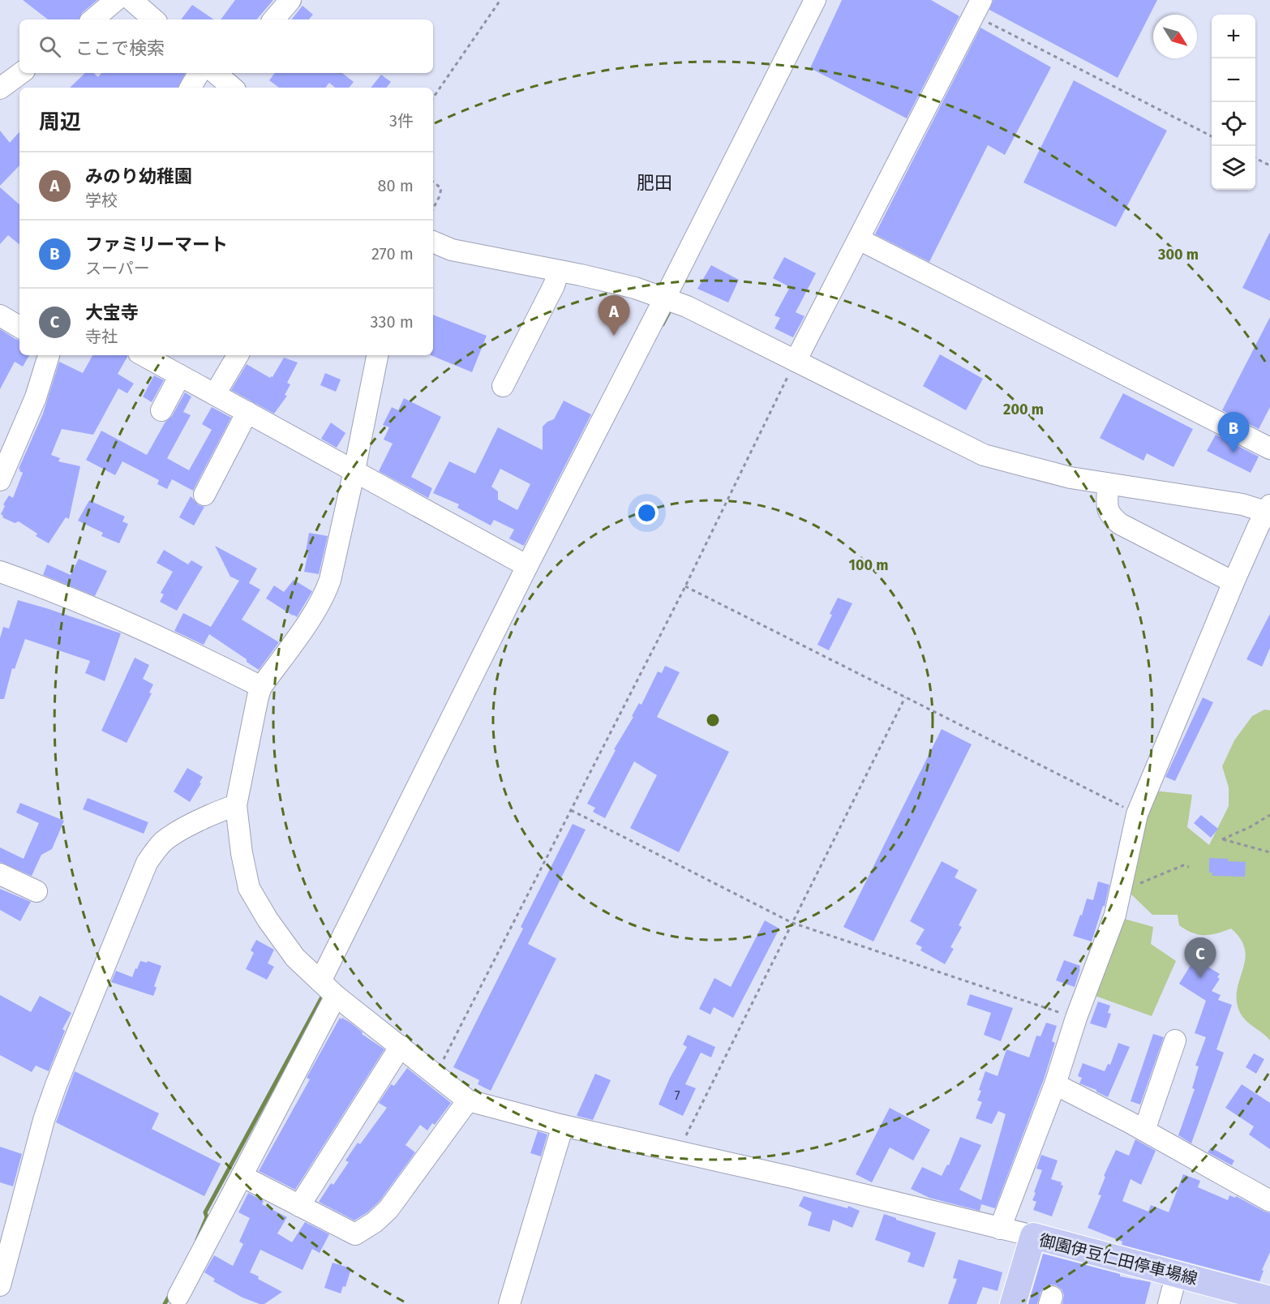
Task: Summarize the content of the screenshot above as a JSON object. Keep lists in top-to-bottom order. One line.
{"streets":{"main road":["御園伊豆仁田停車場線"]},"districts":["肥田"],"house_numbers":["7"],"north":"bottom right","page":{"map_buttons":["+","−"],"search":"ここで検索","heading":["周辺","3件"],"list":[{"mark":"A","name":"みのり幼稚園","note":"学校","value":"80 m"},{"mark":"B","name":"ファミリーマート","note":"スーパー","value":"270 m"},{"mark":"C","name":"大宝寺","note":"寺社","value":"330 m"}],"pins":["A","B","C"]},"rings":["300 m","200 m","100 m"]}
